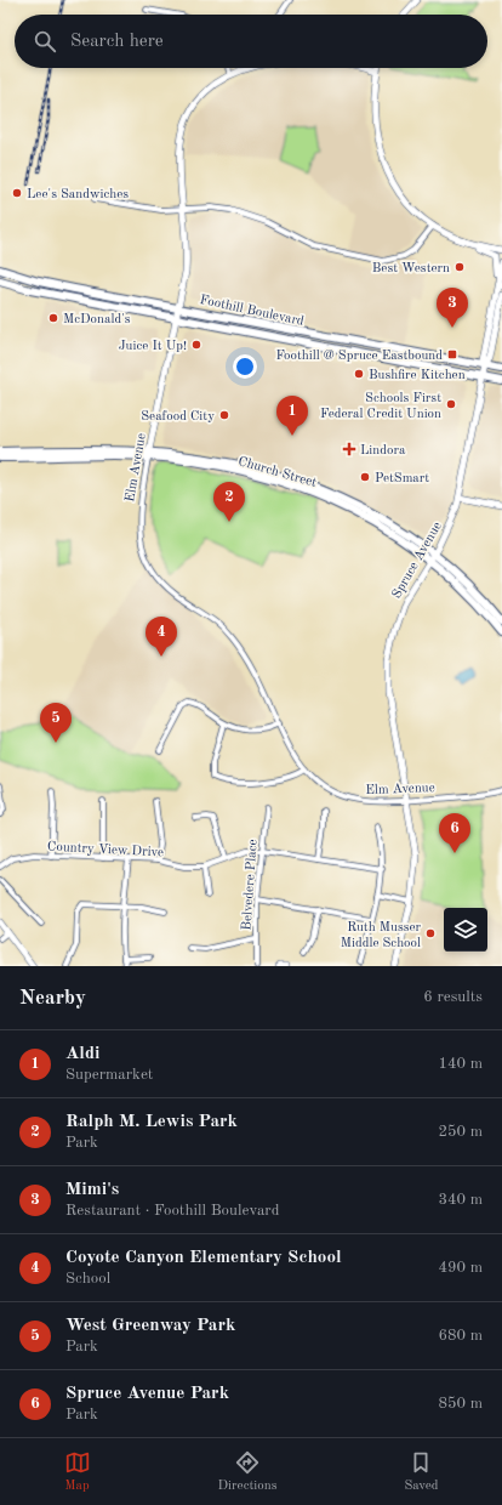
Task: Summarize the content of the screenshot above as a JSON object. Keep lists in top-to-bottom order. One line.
{"streets":{"main road":["Foothill Boulevard","Church Street"],"street":["Elm Avenue","Spruce Avenue","Country View Drive","Belvedere Place"]},"crossings":[["Foothill Boulevard","Elm Avenue"],["Foothill Boulevard","Spruce Avenue"],["Elm Avenue","Church Street"],["Elm Avenue","Spruce Avenue"],["Church Street","Spruce Avenue"],["Country View Drive","Belvedere Place"]],"places":{"other":["Lee's Sandwiches","Best Western","McDonald's","Juice It Up!","Bushfire Kitchen","Schools First Federal Credit Union","Seafood City","PetSmart","Ruth Musser Middle School"],"transit":["Foothill @ Spruce Eastbound"],"health":["Lindora"]},"page":{"search":"Search here","pins":["3","1","2","4","5","6"],"heading":["Nearby","6 results"],"list":[{"mark":"1","name":"Aldi","note":"Supermarket","value":"140 m"},{"mark":"2","name":"Ralph M. Lewis Park","note":"Park","value":"250 m"},{"mark":"3","name":"Mimi's","note":"Restaurant · Foothill Boulevard","value":"340 m"},{"mark":"4","name":"Coyote Canyon Elementary School","note":"School","value":"490 m"},{"mark":"5","name":"West Greenway Park","note":"Park","value":"680 m"},{"mark":"6","name":"Spruce Avenue Park","note":"Park","value":"850 m"}],"nav":["Map","Directions","Saved"]}}
